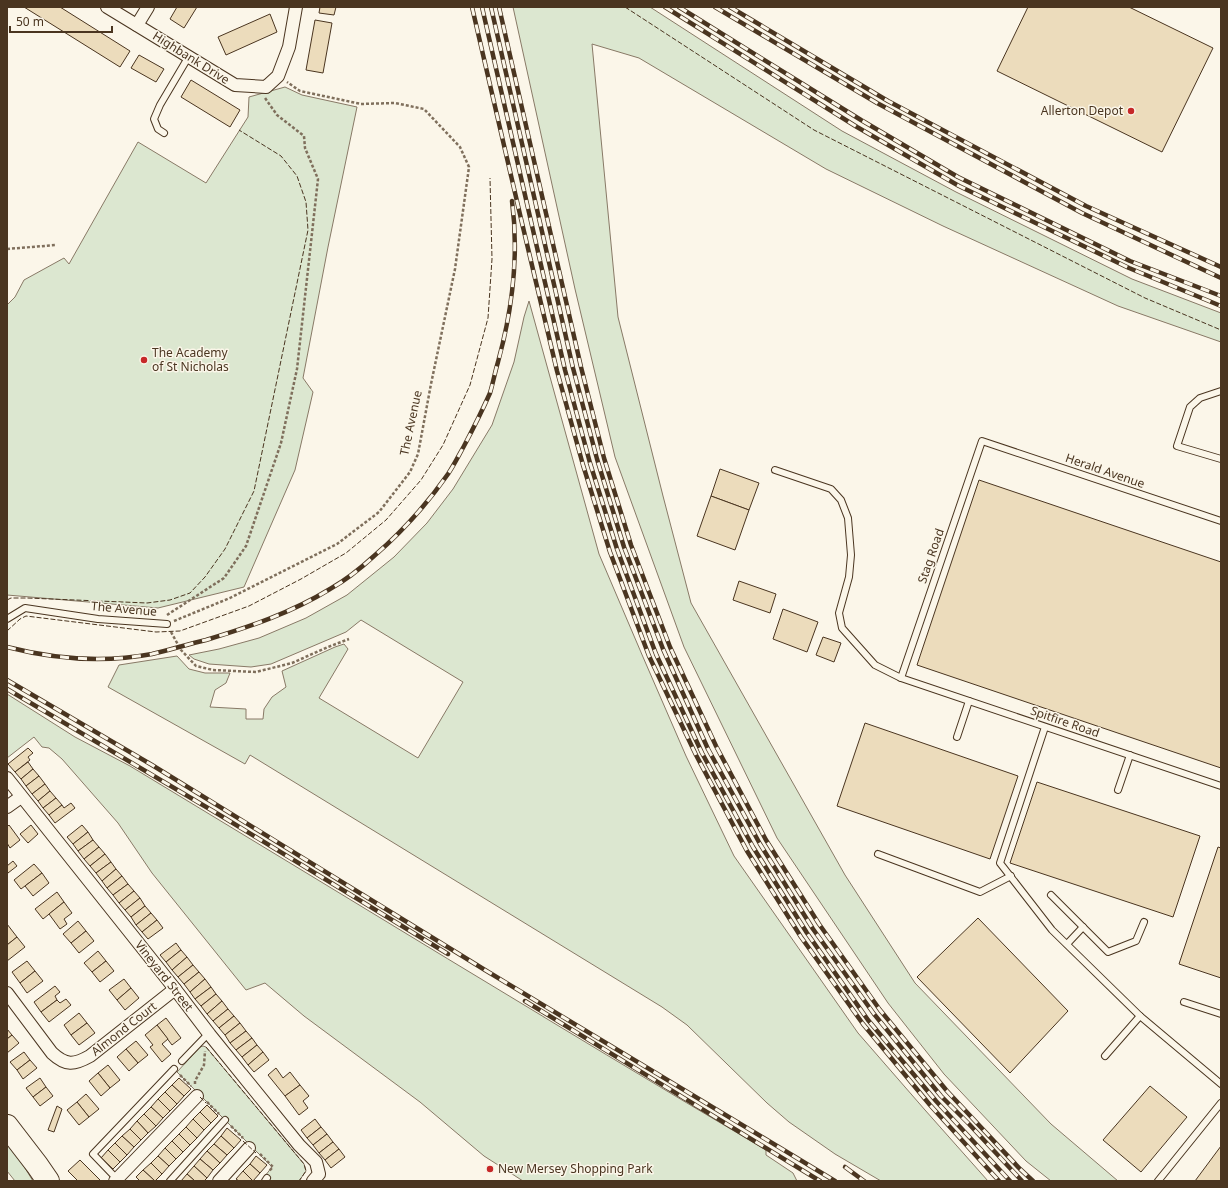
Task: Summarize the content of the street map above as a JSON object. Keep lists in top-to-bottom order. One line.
{"streets":{"street":["Highbank Drive","Vineyard Street","Almond Court"],"lane":["The Avenue","Herald Avenue","Stag Road","Spitfire Road"]},"crossings":[["Herald Avenue","Stag Road"],["Stag Road","Spitfire Road"],["Vineyard Street","Almond Court"]],"places":["Allerton Depot","The Academy of St Nicholas","New Mersey Shopping Park"],"scale_bar":"50 m"}
